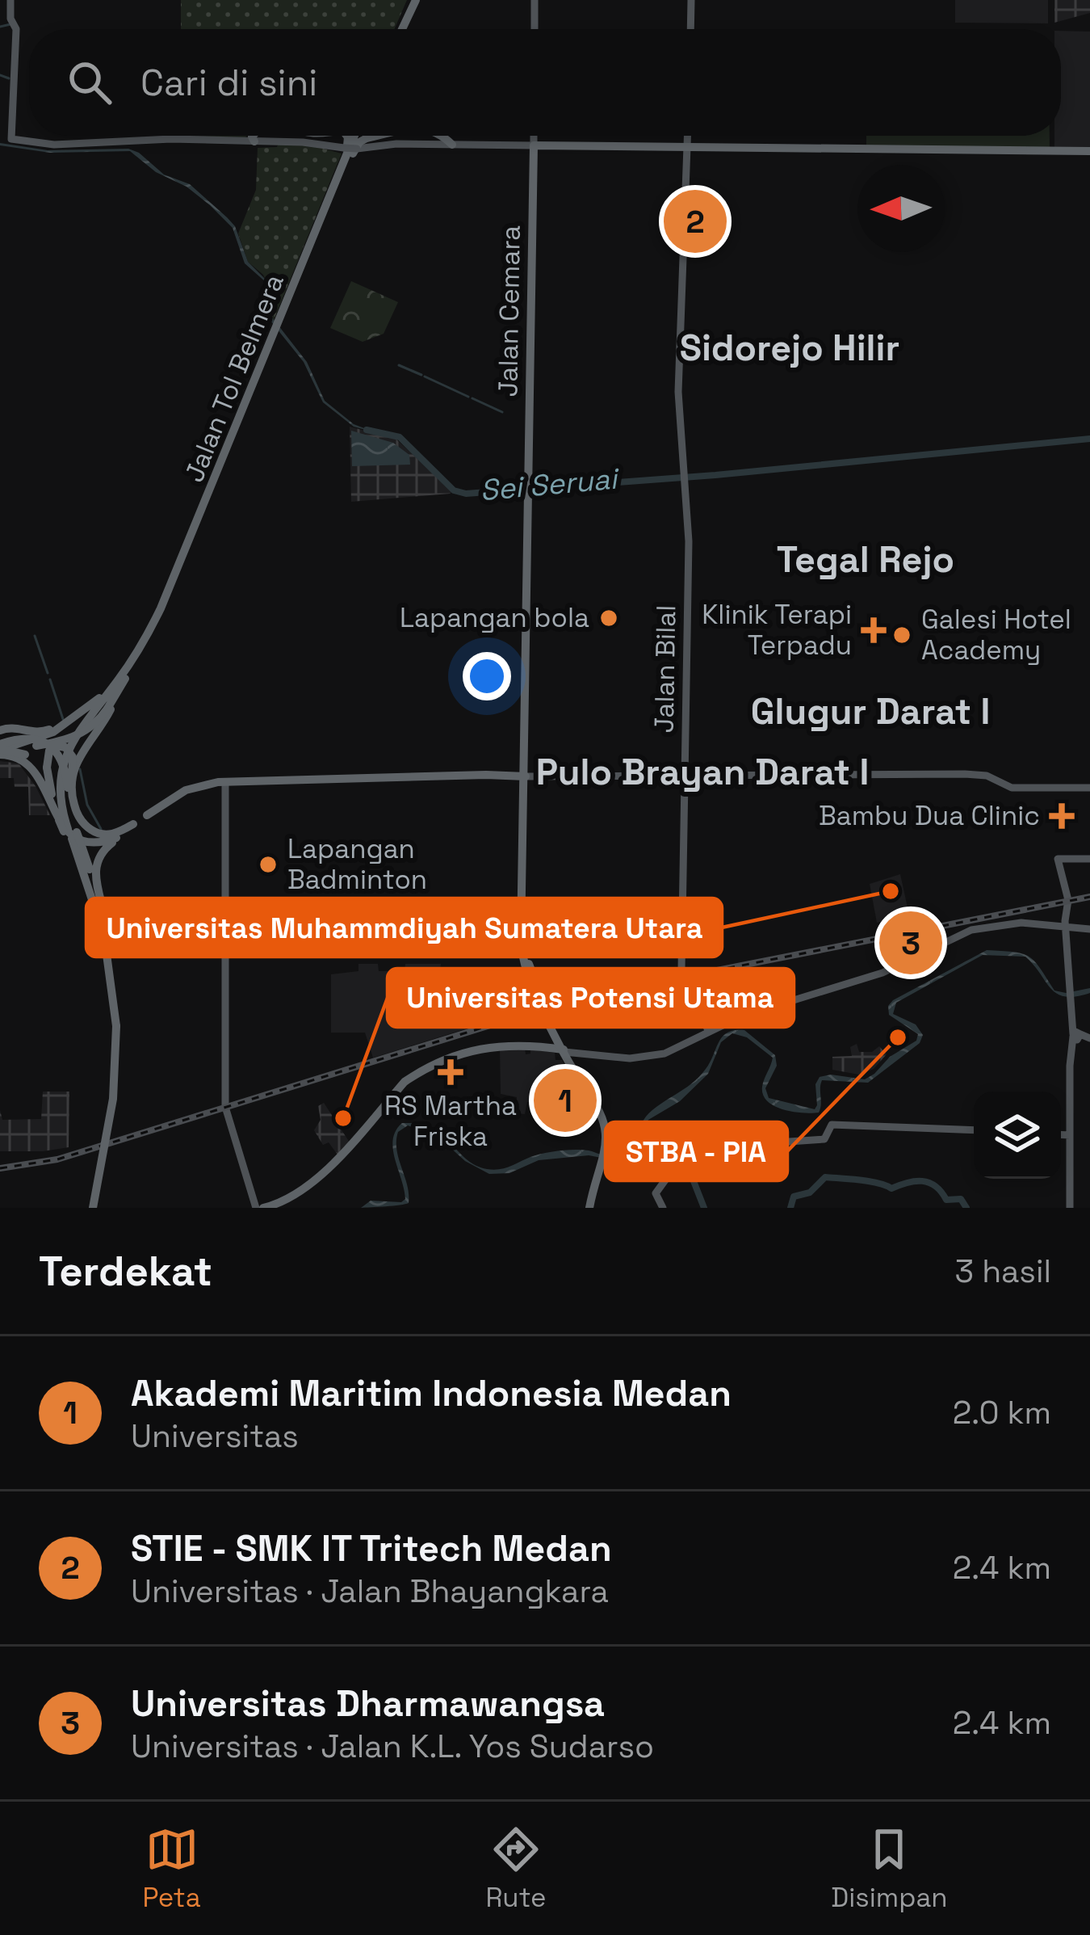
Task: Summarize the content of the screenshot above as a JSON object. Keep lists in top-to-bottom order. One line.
{"streets":{"highway":["Jalan Cemara","Jalan Tol Belmera"],"main road":["Jalan Bilal"]},"districts":["Sidorejo Hilir","Tegal Rejo","Glugur Darat I","Pulo Brayan Darat I"],"water":["Sei Seruai"],"places":{"other":["Lapangan bola","Galesi Hotel Academy","Lapangan Badminton","Universitas Muhammdiyah Sumatera Utara","STBA - PIA","Universitas Potensi Utama"],"health":["Klinik Terapi Terpadu","Bambu Dua Clinic","RS Martha Friska"]},"north":"left","page":{"search":"Cari di sini","pins":["2","3","1"],"heading":["Terdekat","3 hasil"],"list":[{"mark":"1","name":"Akademi Maritim Indonesia Medan","note":"Universitas","value":"2.0 km"},{"mark":"2","name":"STIE - SMK IT Tritech Medan","note":"Universitas · Jalan Bhayangkara","value":"2.4 km"},{"mark":"3","name":"Universitas Dharmawangsa","note":"Universitas · Jalan K.L. Yos Sudarso","value":"2.4 km"}],"nav":["Peta","Rute","Disimpan"]}}
